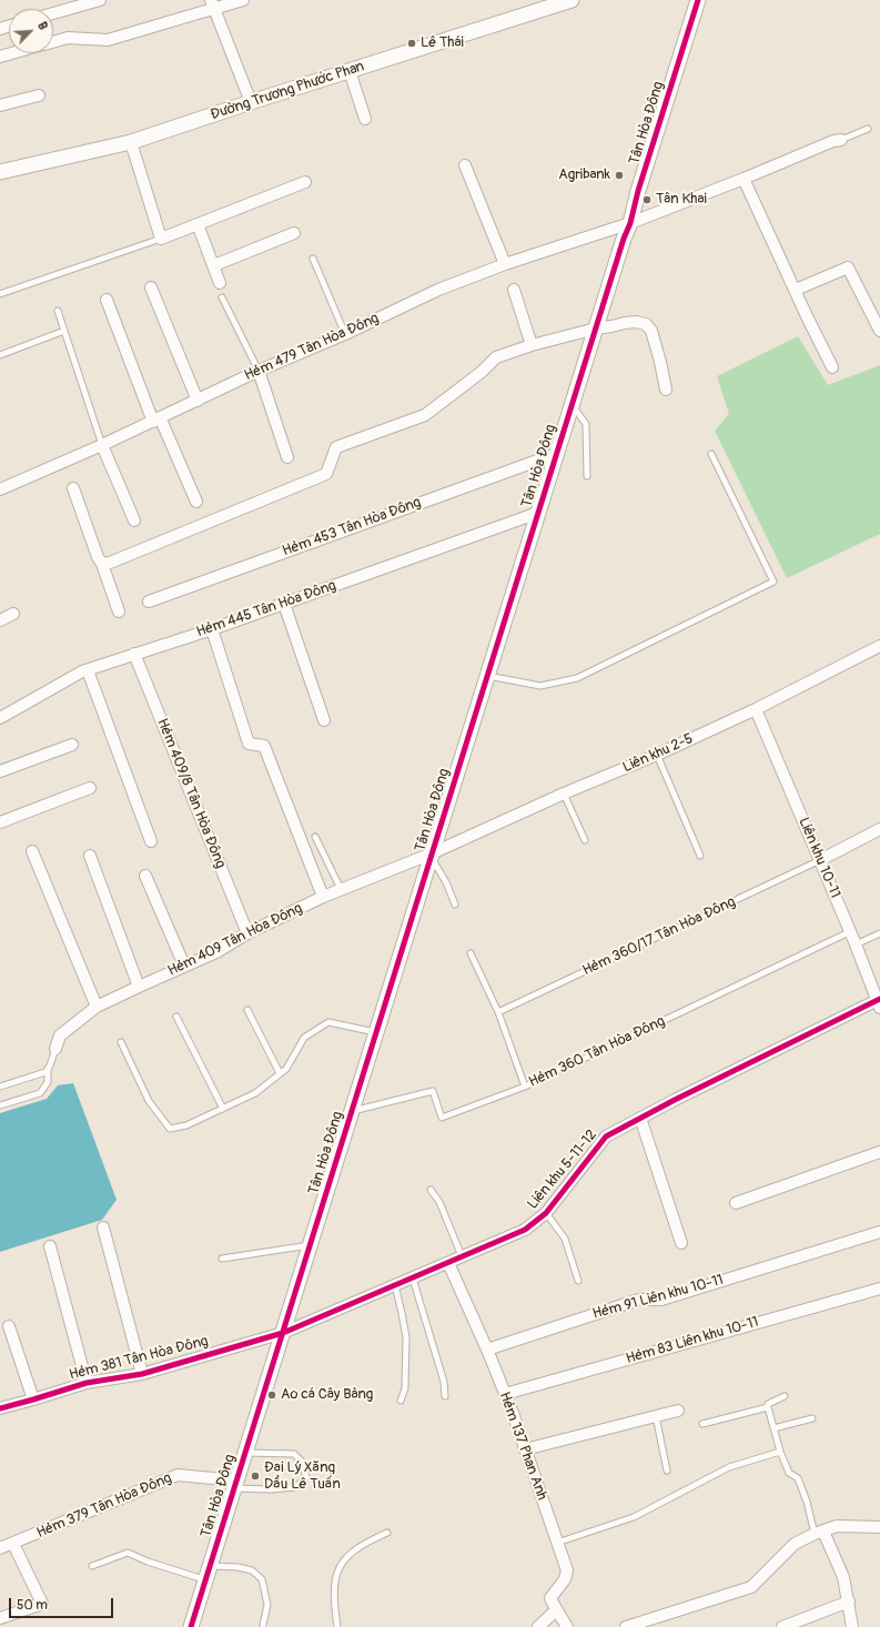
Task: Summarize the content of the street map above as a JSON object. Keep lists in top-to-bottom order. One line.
{"streets":{"street":["Đường Trương Phước Phan","Tân Hòa Đông","Hẻm 479 Tân Hòa Đông","Hẻm 453 Tân Hòa Đông","Hẻm 445 Tân Hòa Đông","Liên khu 2-5","Hẻm 409/8 Tân Hòa Đông","Liên khu 10-11","Hẻm 409 Tân Hòa Đông","Liên khu 5-11-12","Hẻm 91 Liên khu 10-11","Hẻm 83 Liên khu 10-11","Hẻm 381 Tân Hòa Đông","Hẻm 137 Phan Anh","Hẻm 379 Tân Hòa Đông"],"lane":["Hẻm 360/17 Tân Hòa Đông","Hẻm 360 Tân Hòa Đông"]},"crossings":[["Tân Hòa Đông","Hẻm 479 Tân Hòa Đông"],["Tân Hòa Đông","Hẻm 453 Tân Hòa Đông"],["Tân Hòa Đông","Hẻm 445 Tân Hòa Đông"],["Tân Hòa Đông","Liên khu 2-5"],["Tân Hòa Đông","Hẻm 409 Tân Hòa Đông"],["Tân Hòa Đông","Hẻm 360 Tân Hòa Đông"],["Tân Hòa Đông","Liên khu 5-11-12"],["Tân Hòa Đông","Hẻm 381 Tân Hòa Đông"],["Tân Hòa Đông","Hẻm 379 Tân Hòa Đông"],["Hẻm 445 Tân Hòa Đông","Hẻm 409/8 Tân Hòa Đông"],["Liên khu 2-5","Liên khu 10-11"],["Liên khu 2-5","Hẻm 409 Tân Hòa Đông"],["Hẻm 409/8 Tân Hòa Đông","Hẻm 409 Tân Hòa Đông"],["Liên khu 10-11","Hẻm 360/17 Tân Hòa Đông"],["Liên khu 10-11","Hẻm 360 Tân Hòa Đông"],["Liên khu 10-11","Liên khu 5-11-12"],["Liên khu 5-11-12","Hẻm 381 Tân Hòa Đông"],["Liên khu 5-11-12","Hẻm 137 Phan Anh"],["Hẻm 91 Liên khu 10-11","Hẻm 137 Phan Anh"],["Hẻm 83 Liên khu 10-11","Hẻm 137 Phan Anh"]],"places":["Lê Thái","Agribank","Tân Khai","Ao cá Cây Bàng","Đại Lý Xăng Dầu Lê Tuấn"],"scale_bar":"50 m","north":"top right"}
